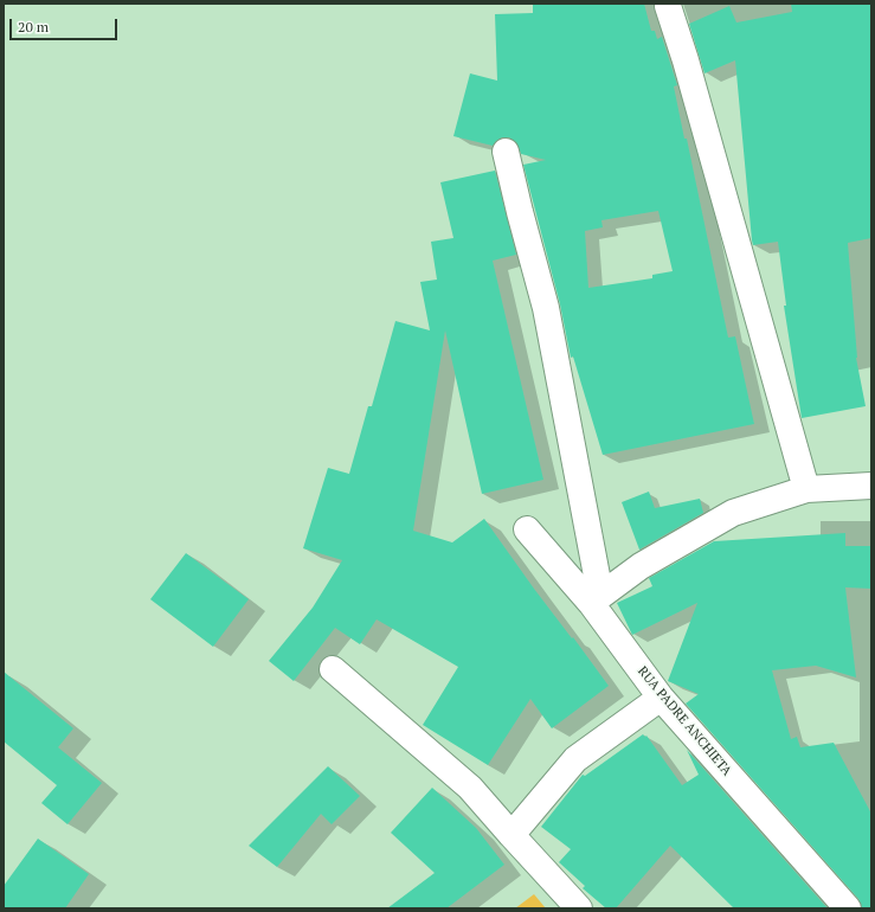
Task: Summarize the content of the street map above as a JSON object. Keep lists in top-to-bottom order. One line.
{"streets":{"street":["RUA PADRE ANCHIETA"]},"scale_bar":"20 m"}
